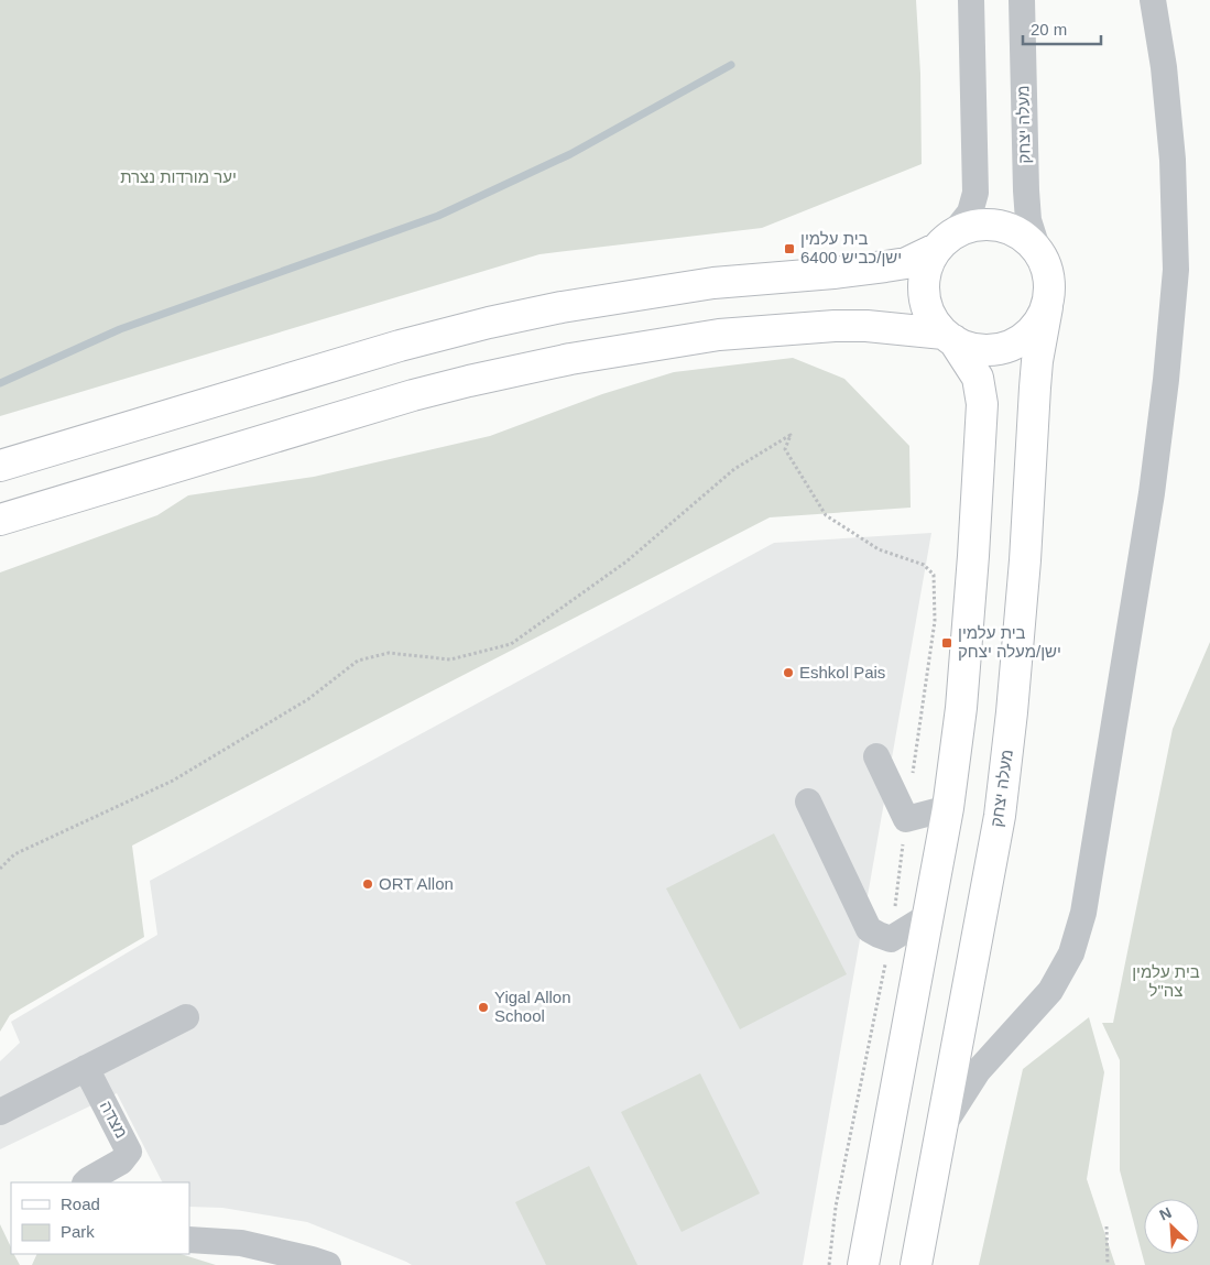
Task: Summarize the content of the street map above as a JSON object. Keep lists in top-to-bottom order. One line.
{"streets":{"main road":["מעלה יצחק"],"street":["מצדה"]},"parks":["יער מורדות נצרת","בית עלמין צה\"ל"],"places":{"transit":["בית עלמין ישן/כביש 6400","בית עלמין ישן/מעלה יצחק"],"other":["Eshkol Pais","ORT Allon","Yigal Allon School"]},"legend":["Road","Park"],"scale_bar":"20 m","north":"top left"}
